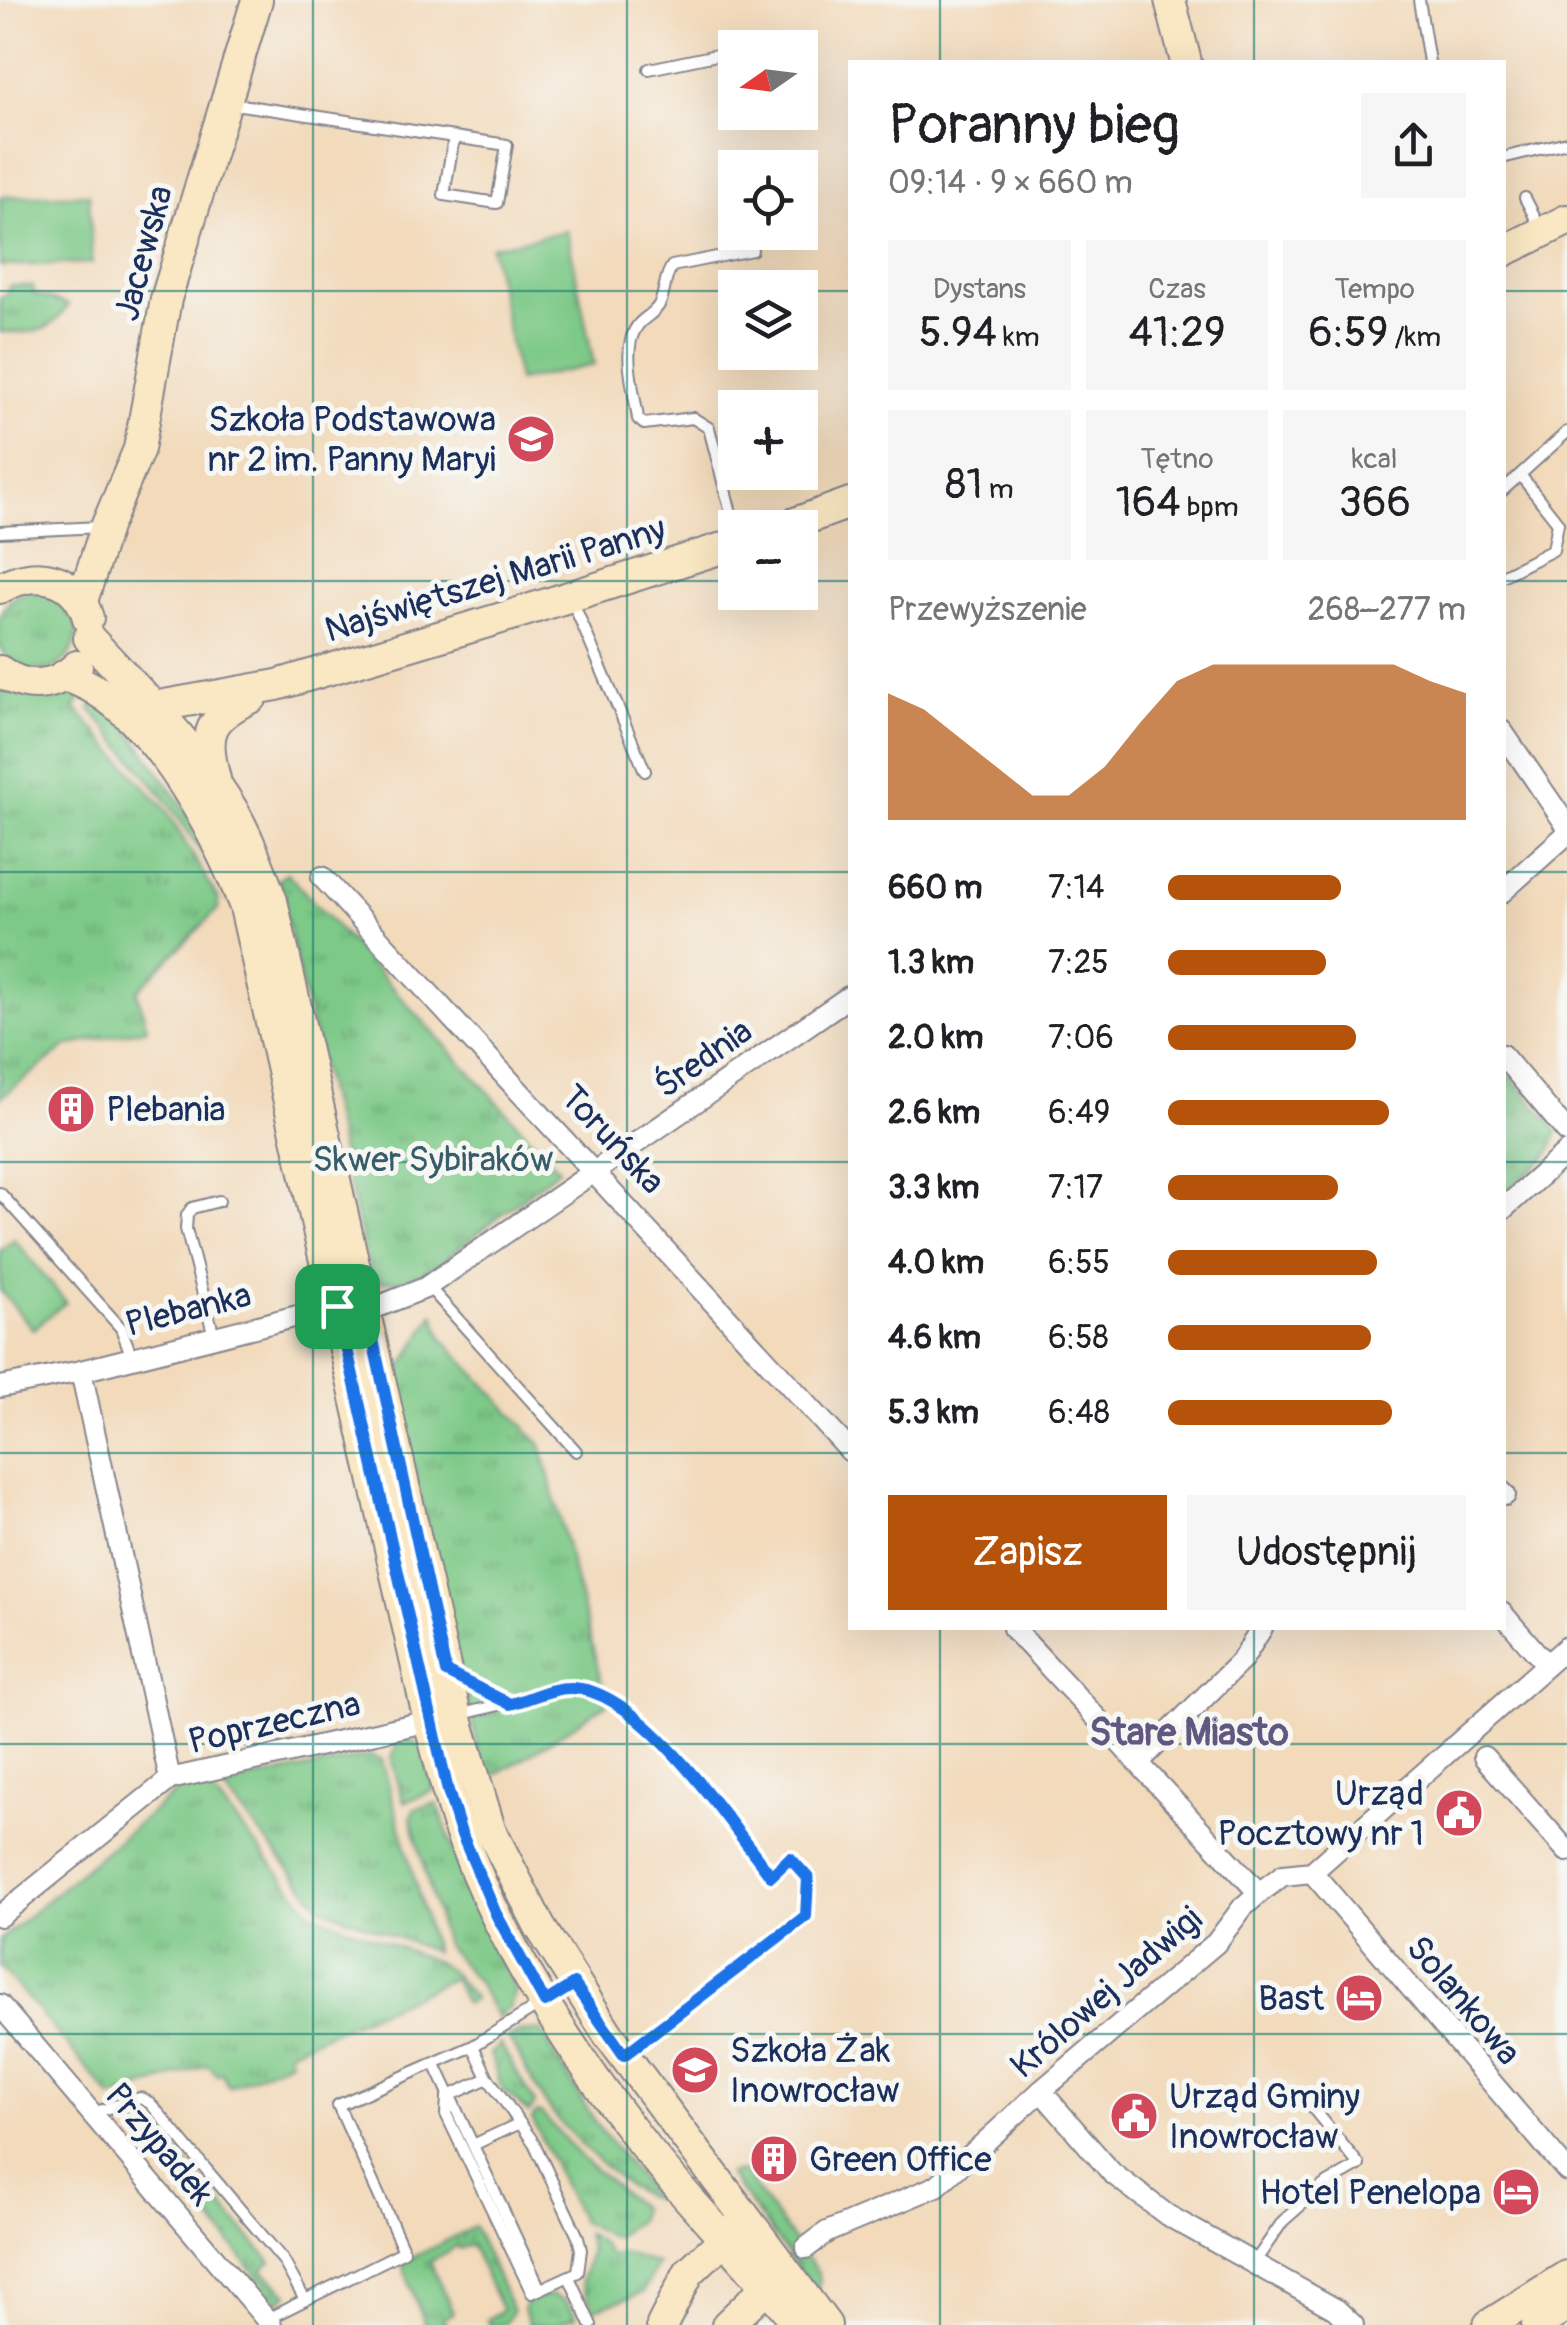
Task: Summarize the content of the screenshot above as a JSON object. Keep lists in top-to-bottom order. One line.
{"streets":{"main road":["Jacewska","Najświętszej Marii Panny"],"street":["Średnia","Toruńska","Plebanka","Poprzeczna","Królowej Jadwigi","Solankowa","Przypadek"]},"crossings":[["Średnia","Toruńska"],["Średnia","Plebanka"],["Toruńska","Plebanka"],["Królowej Jadwigi","Solankowa"]],"districts":["Stare Miasto"],"parks":["Skwer Sybiraków"],"places":{"school or university":["Szkoła Podstawowa nr 2 im. Panny Maryi","Szkoła Żak Inowrocław"],"building":["Plebania","Green Office"],"public building":["Urząd Pocztowy nr 1","Urząd Gminy Inowrocław"],"hotel":["Bast","Hotel Penelopa"]},"north":"left","page":{"map_buttons":["+","−"],"heading":["Poranny bieg","09:14 · 9 × 660 m"],"stats":[["Dystans","5.94 km"],["Czas","41:29"],["Tempo","6:59 /km"],["81 m"],["Tętno","164 bpm"],["kcal","366"]],"chart":["Przewyższenie","268–277 m"],"list":[{"name":"660 m","note":"7:14"},{"name":"1.3 km","note":"7:25"},{"name":"2.0 km","note":"7:06"},{"name":"2.6 km","note":"6:49"},{"name":"3.3 km","note":"7:17"},{"name":"4.0 km","note":"6:55"},{"name":"4.6 km","note":"6:58"},{"name":"5.3 km","note":"6:48"}],"buttons":["Zapisz","Udostępnij"]}}
